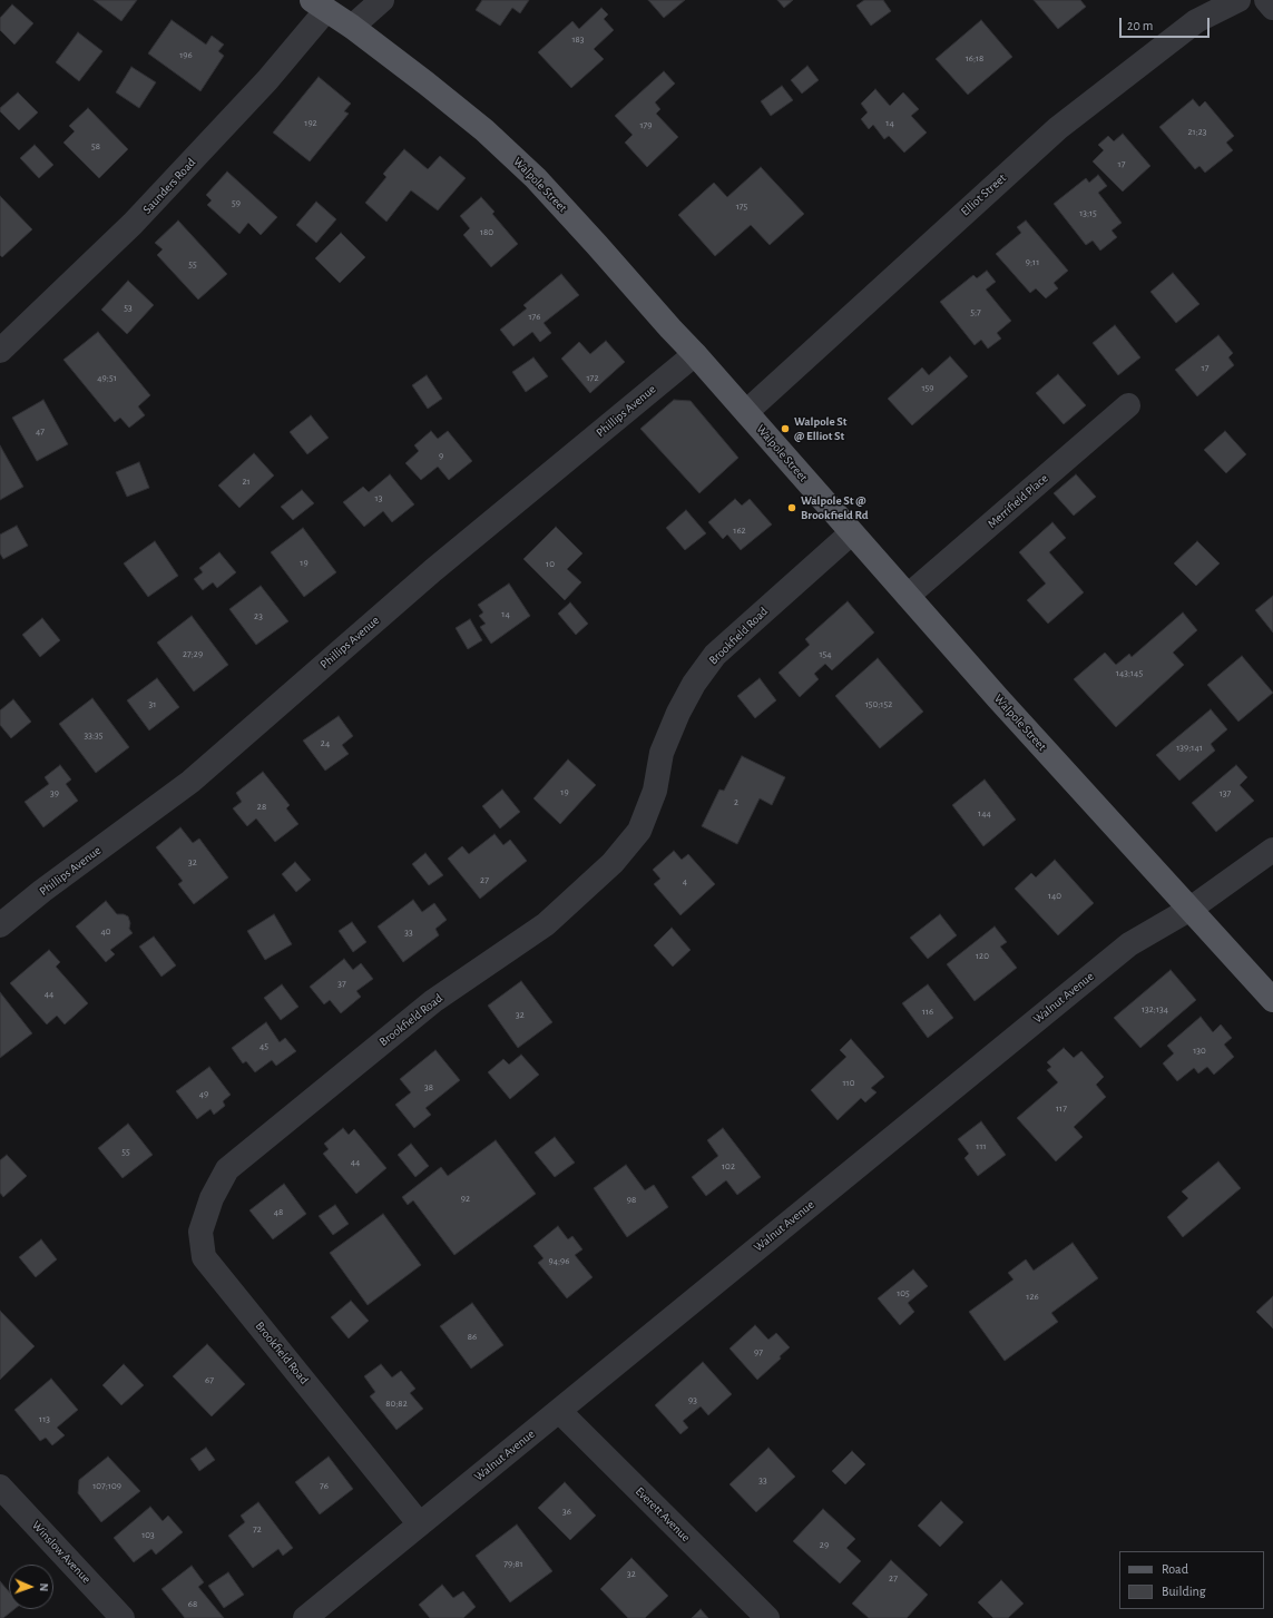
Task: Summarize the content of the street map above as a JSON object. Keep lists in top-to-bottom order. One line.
{"streets":{"main road":["Walpole Street"],"street":["Saunders Road","Elliot Street","Phillips Avenue","Merrifield Place","Brookfield Road","Walnut Avenue","Everett Avenue","Winslow Avenue"]},"crossings":[["Walpole Street","Saunders Road"],["Walpole Street","Elliot Street"],["Walpole Street","Phillips Avenue"],["Walpole Street","Merrifield Place"],["Walpole Street","Brookfield Road"],["Walpole Street","Walnut Avenue"],["Brookfield Road","Walnut Avenue"],["Walnut Avenue","Everett Avenue"]],"places":["Walpole St @ Elliot St","Walpole St @ Brookfield Rd"],"house_numbers":["183","196","16;18","192","14","179","21;23","58","17","59","175","13;15","180","9;11","55","53","5;7","176","17","49;51","172","159","47","9","21","13","162","19","10","14","23","27;29","154","143;145","31","150;152","33;35","24","139;141","19","39","137","2","28","144","32","27","4","140","40","33","120","37","44","132;134","116","32","45","130","110","38","49","117","111","55","44","102","92","98","48","94;96","105","126","86","97","67","93","80;82","113","33","107;109","76","36","72","103","29","79;81","32","27","68"],"legend":["Road","Building"],"scale_bar":"20 m","north":"right"}
